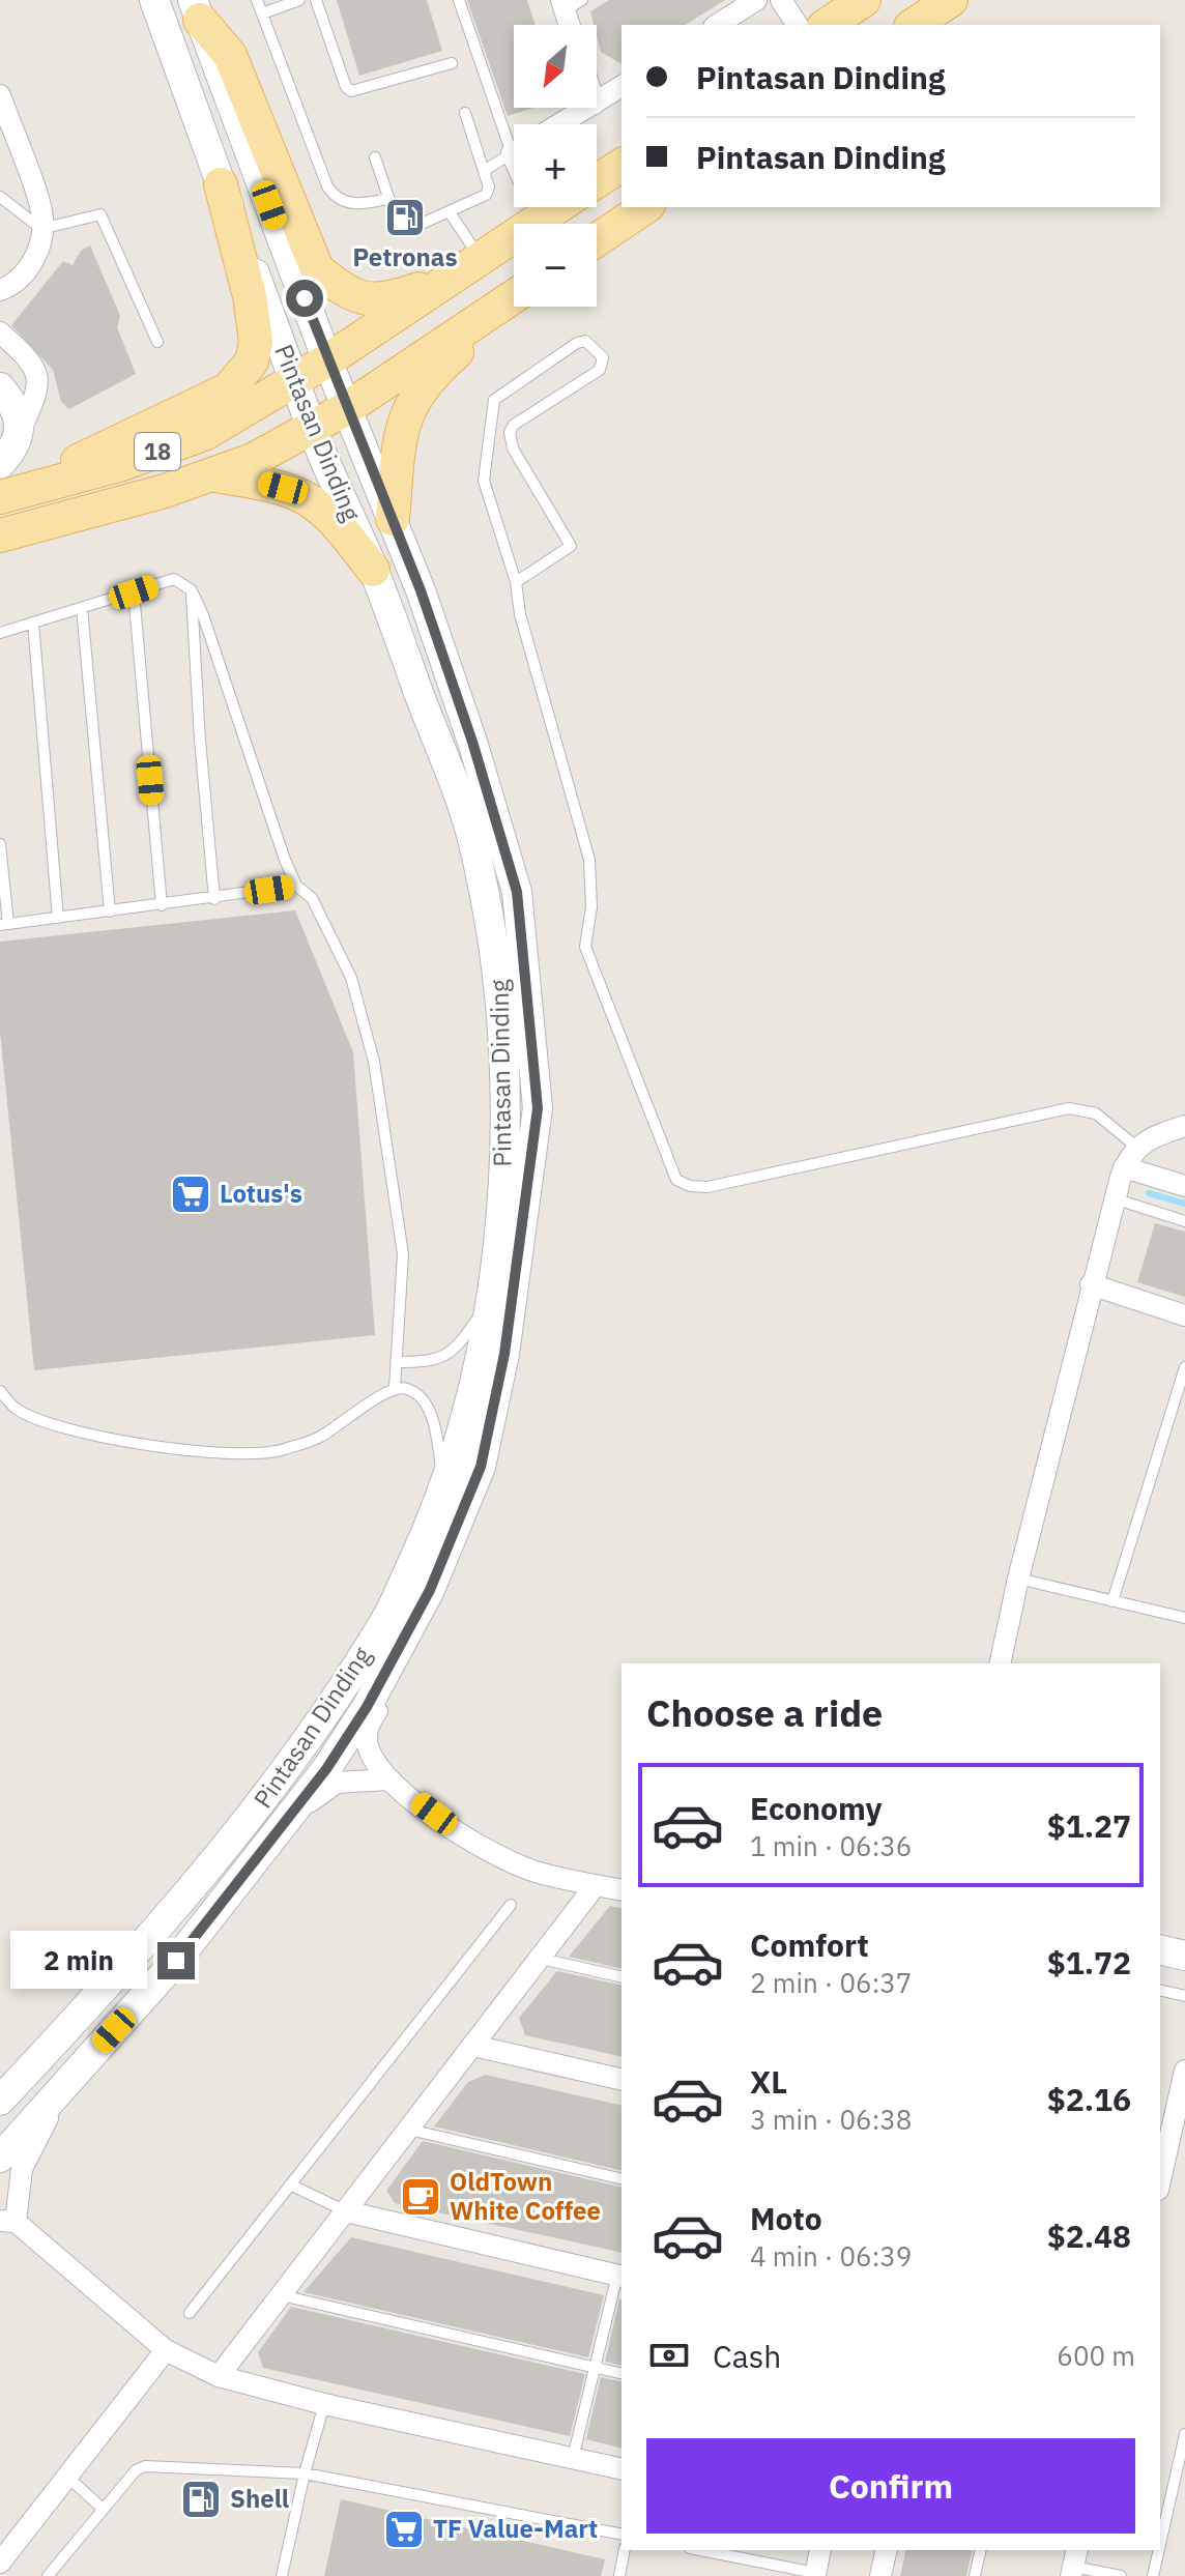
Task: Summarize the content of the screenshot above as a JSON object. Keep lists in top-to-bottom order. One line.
{"streets":{"main road":["Pintasan Dinding","18"]},"crossings":[["Pintasan Dinding","18"]],"places":{"fuel station":["Petronas","Shell"],"supermarket":["Lotus's","TF Value-Mart"],"cafe":["OldTown White Coffee"]},"north":"bottom left","page":{"map_buttons":["+","−"],"banner":["Pintasan Dinding","Pintasan Dinding"],"heading":"Choose a ride","list":[{"name":"Economy","note":"1 min · 06:36","value":"$1.27"},{"name":"Comfort","note":"2 min · 06:37","value":"$1.72"},{"name":"XL","note":"3 min · 06:38","value":"$2.16"},{"name":"Moto","note":"4 min · 06:39","value":"$2.48"}],"bubble":"2 min","pay":["Cash","600 m"],"buttons":"Confirm"}}
